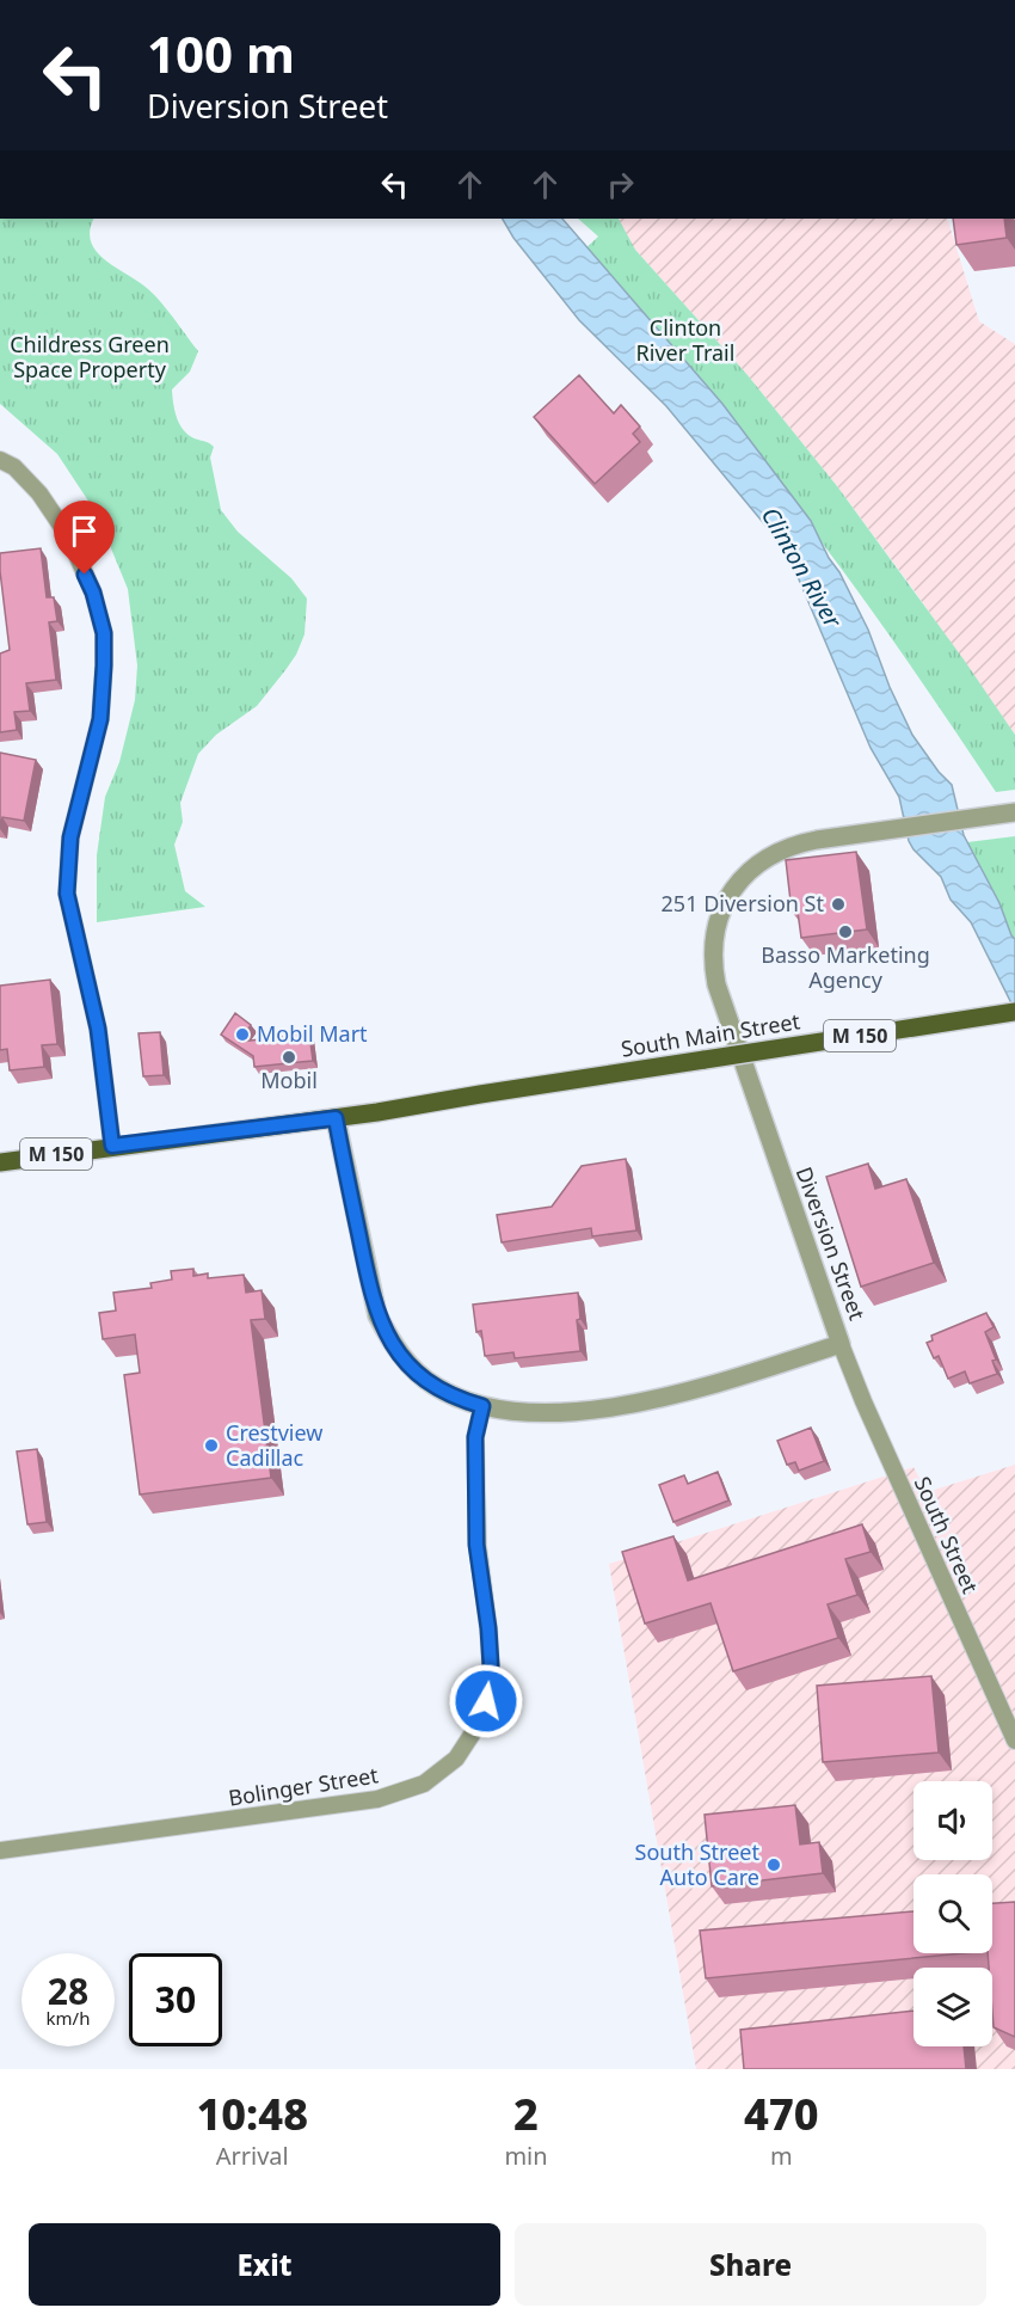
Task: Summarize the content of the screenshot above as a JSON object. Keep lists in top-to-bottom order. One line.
{"streets":{"main road":["South Main Street","M 150"],"street":["Diversion Street","South Street","Bolinger Street"]},"crossings":[["South Main Street","M 150"],["South Main Street","Diversion Street"],["M 150","Diversion Street"],["Diversion Street","South Street"],["Diversion Street","Bolinger Street"]],"water":["Clinton River"],"parks":["Clinton River Trail","Childress Green Space Property"],"places":["251 Diversion St","Basso Marketing Agency","Mobil Mart","Mobil","Crestview Cadillac","South Street Auto Care"],"page":{"turn":["100 m","Diversion Street"],"speed":"28 km/h","limit":"30","eta":["10:48","Arrival","2","min","470","m"],"buttons":["Exit","Share"]}}
